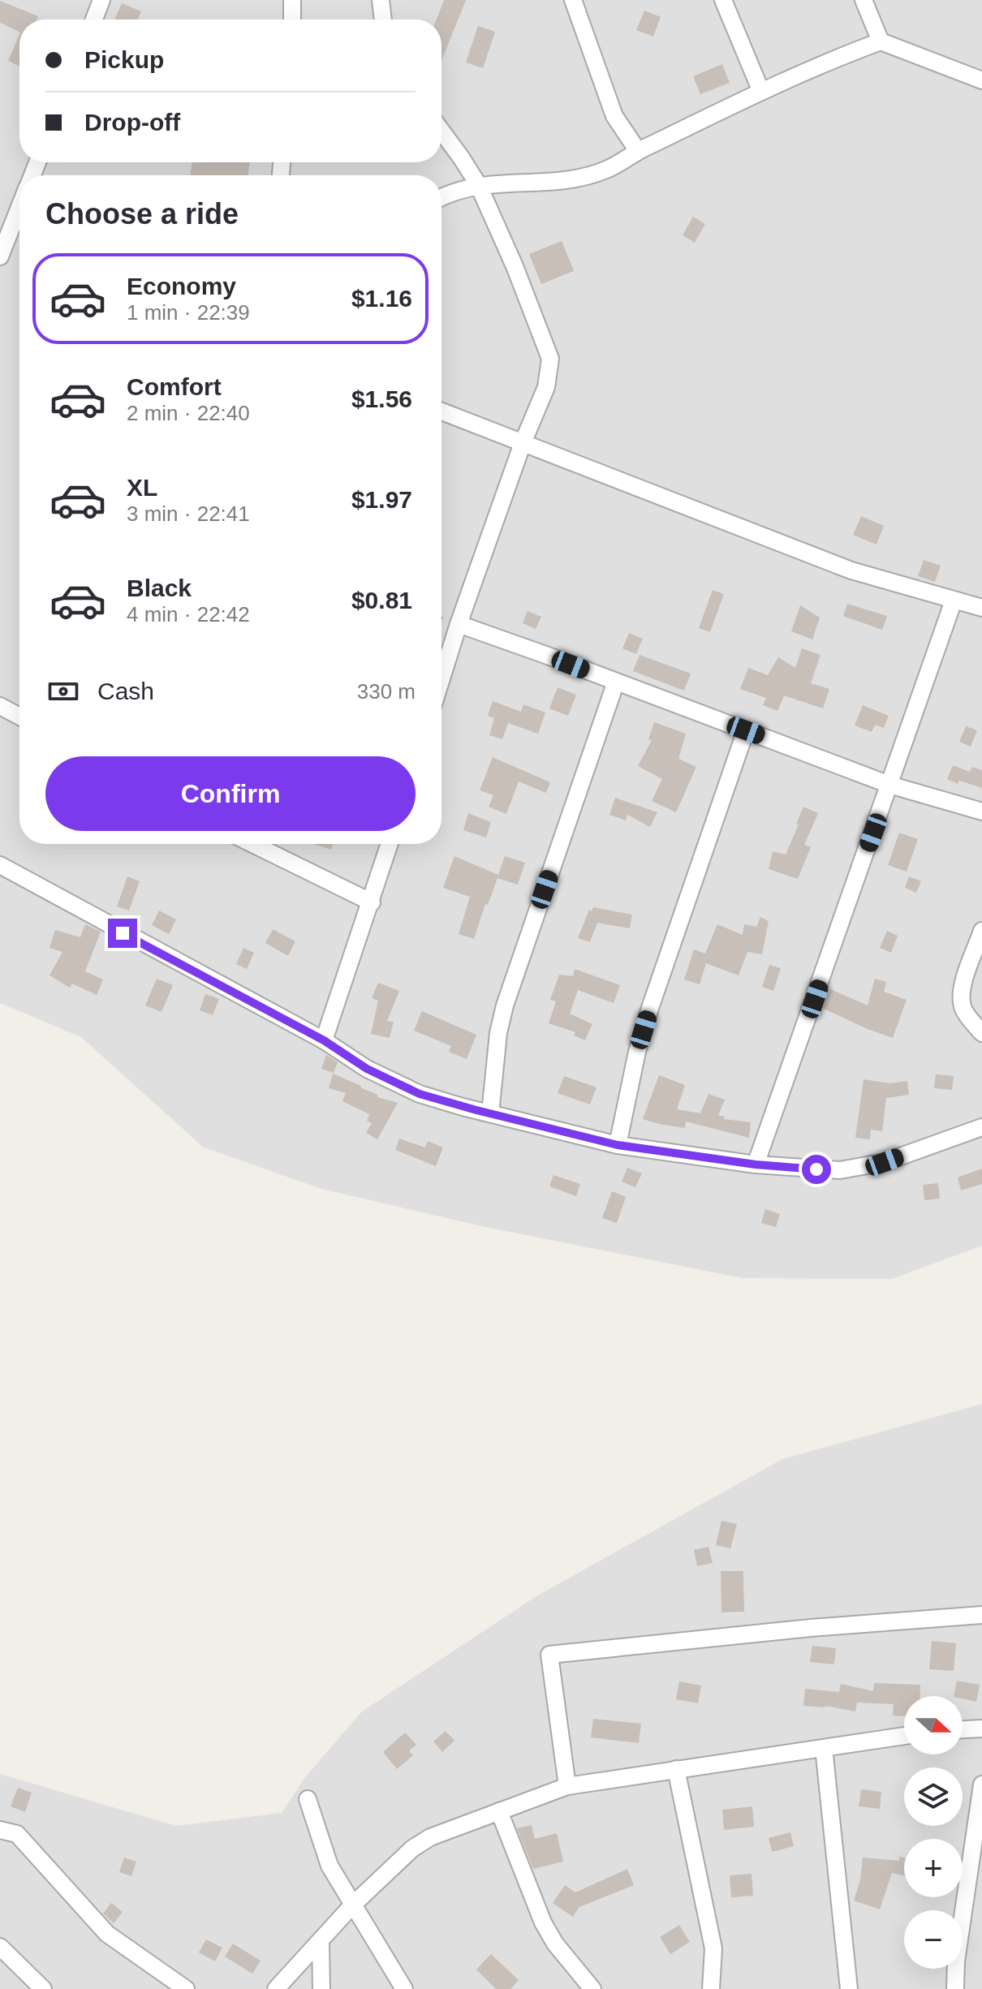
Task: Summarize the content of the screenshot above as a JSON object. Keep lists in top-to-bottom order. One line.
{"north":"right","page":{"banner":["Pickup","Drop-off"],"heading":"Choose a ride","list":[{"name":"Economy","note":"1 min · 22:39","value":"$1.16"},{"name":"Comfort","note":"2 min · 22:40","value":"$1.56"},{"name":"XL","note":"3 min · 22:41","value":"$1.97"},{"name":"Black","note":"4 min · 22:42","value":"$0.81"}],"pay":["Cash","330 m"],"buttons":"Confirm","map_buttons":["+","−"]}}
